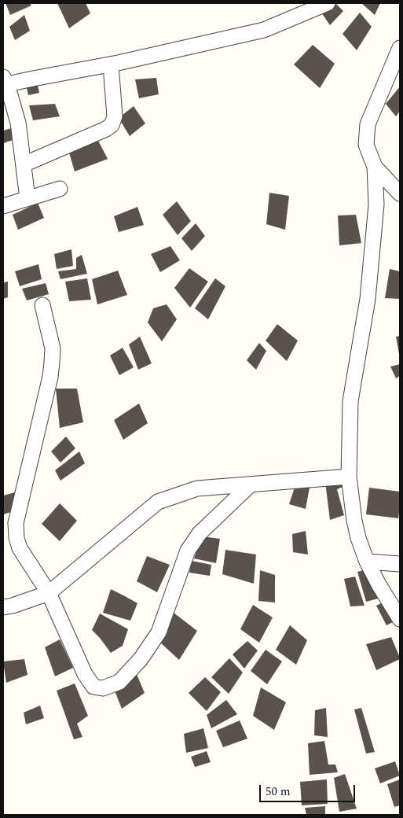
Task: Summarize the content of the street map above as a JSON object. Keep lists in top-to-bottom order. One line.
{"scale_bar":"50 m"}
